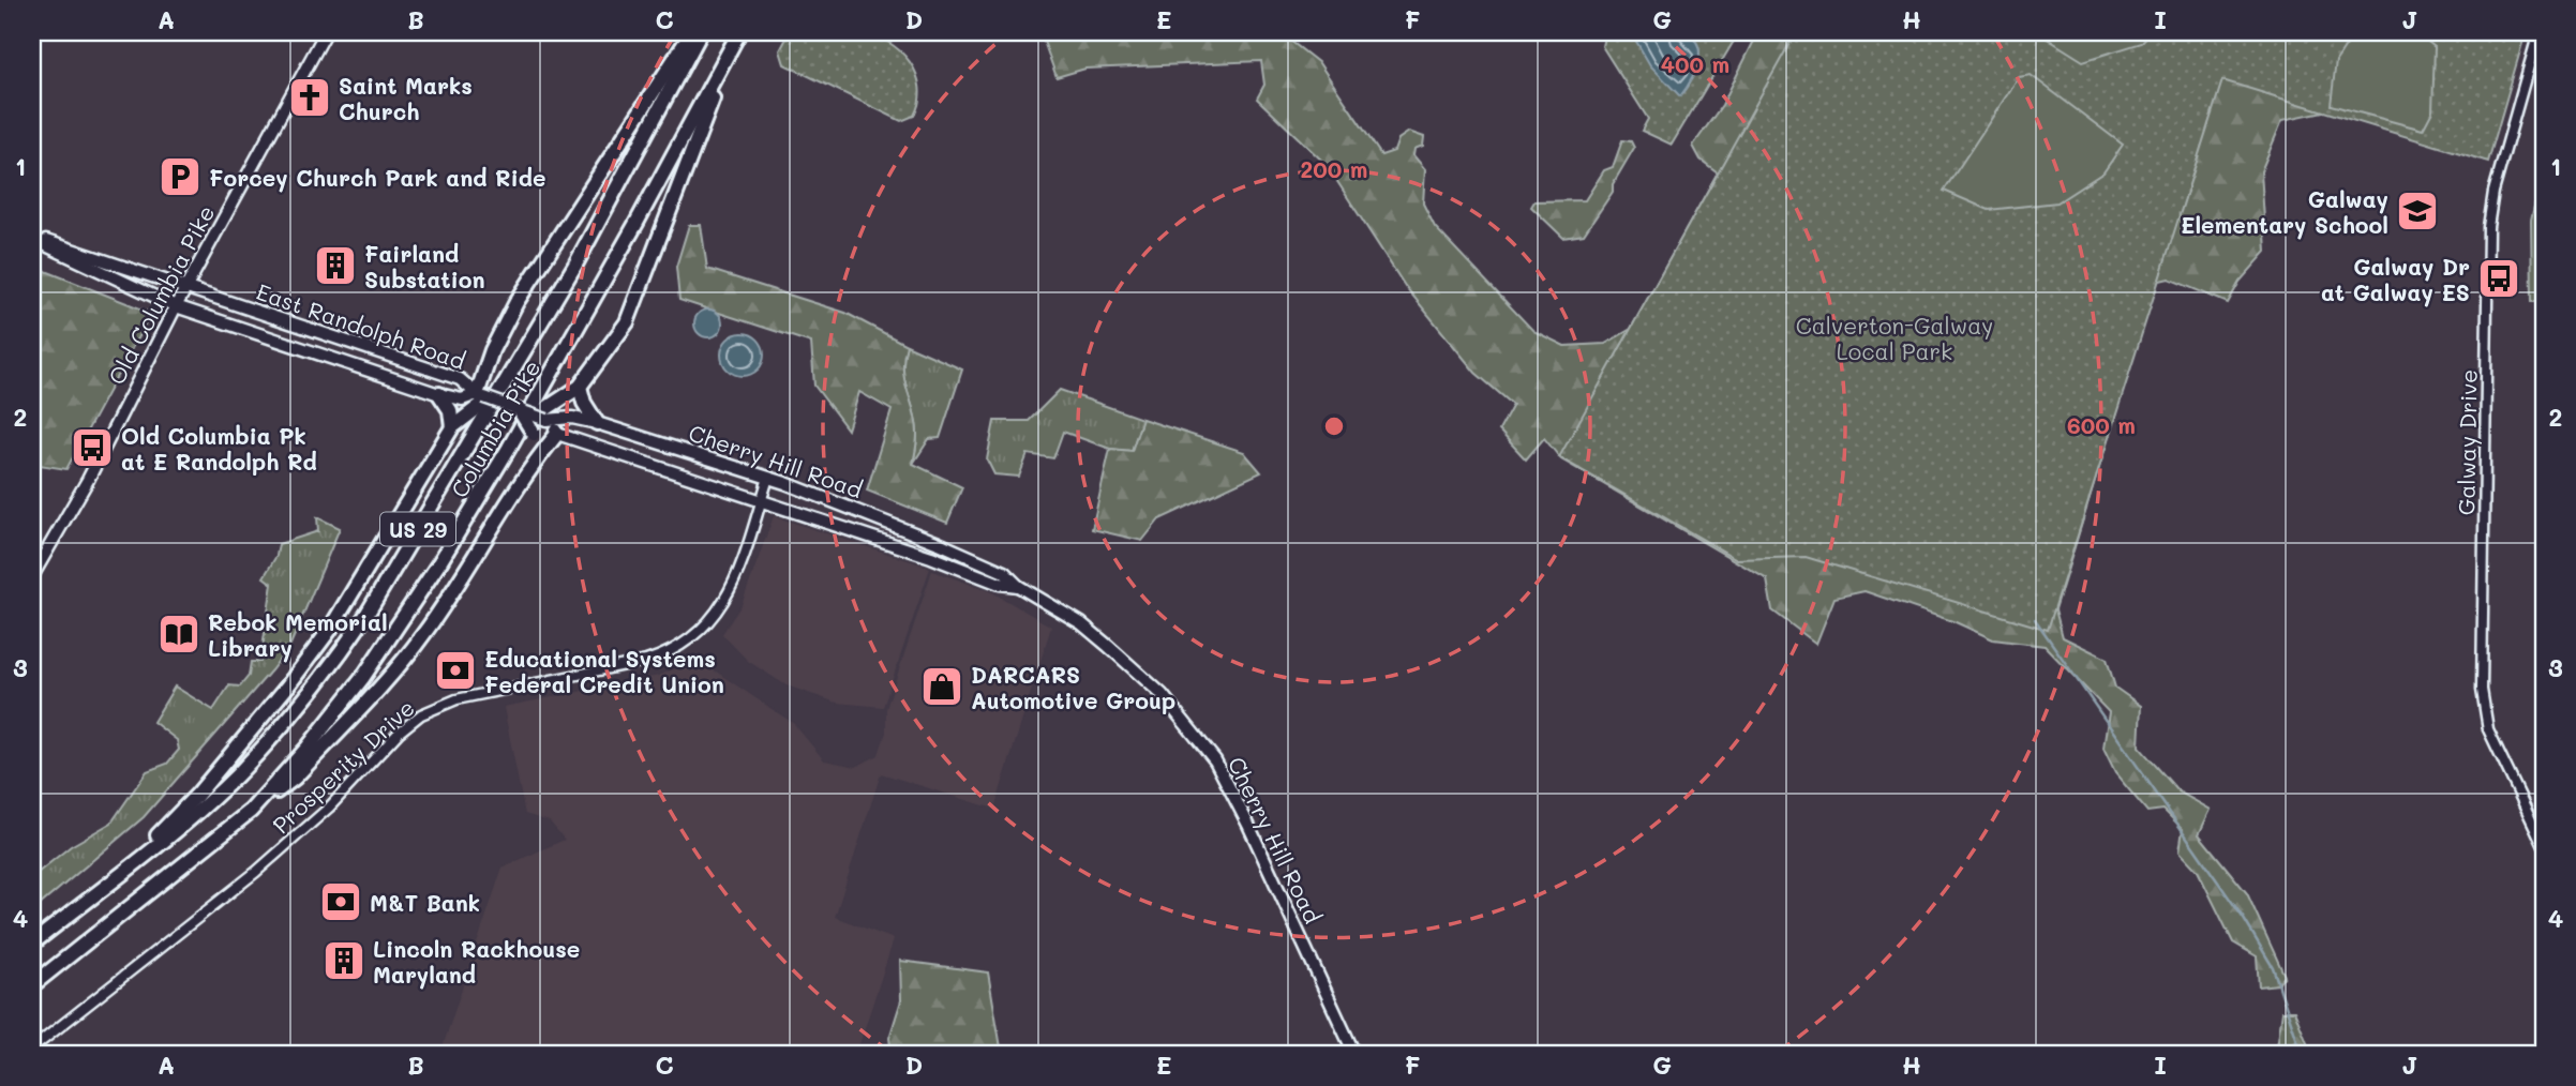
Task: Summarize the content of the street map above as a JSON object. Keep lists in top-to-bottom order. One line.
{"streets":{"highway":["Columbia Pike","US 29"],"main road":["Old Columbia Pike","East Randolph Road","Cherry Hill Road"],"street":["Galway Drive","Prosperity Drive"]},"crossings":[["Old Columbia Pike","East Randolph Road"],["East Randolph Road","Cherry Hill Road"],["Cherry Hill Road","Prosperity Drive"]],"parks":["Calverton-Galway Local Park"],"places":{"church":["Saint Marks Church"],"parking":["Forcey Church Park and Ride"],"school or university":["Galway Elementary School"],"building":["Fairland Substation","Lincoln Rackhouse Maryland"],"bus stop":["Galway Dr at Galway ES","Old Columbia Pk at E Randolph Rd"],"library":["Rebok Memorial Library"],"bank":["Educational Systems Federal Credit Union","M&T Bank"],"shop":["DARCARS Automotive Group"]},"grid":{"columns":["A","B","C","D","E","F","G","H","I","J"],"rows":["1","2","3","4"]},"rings":["400 m","200 m","600 m"]}
